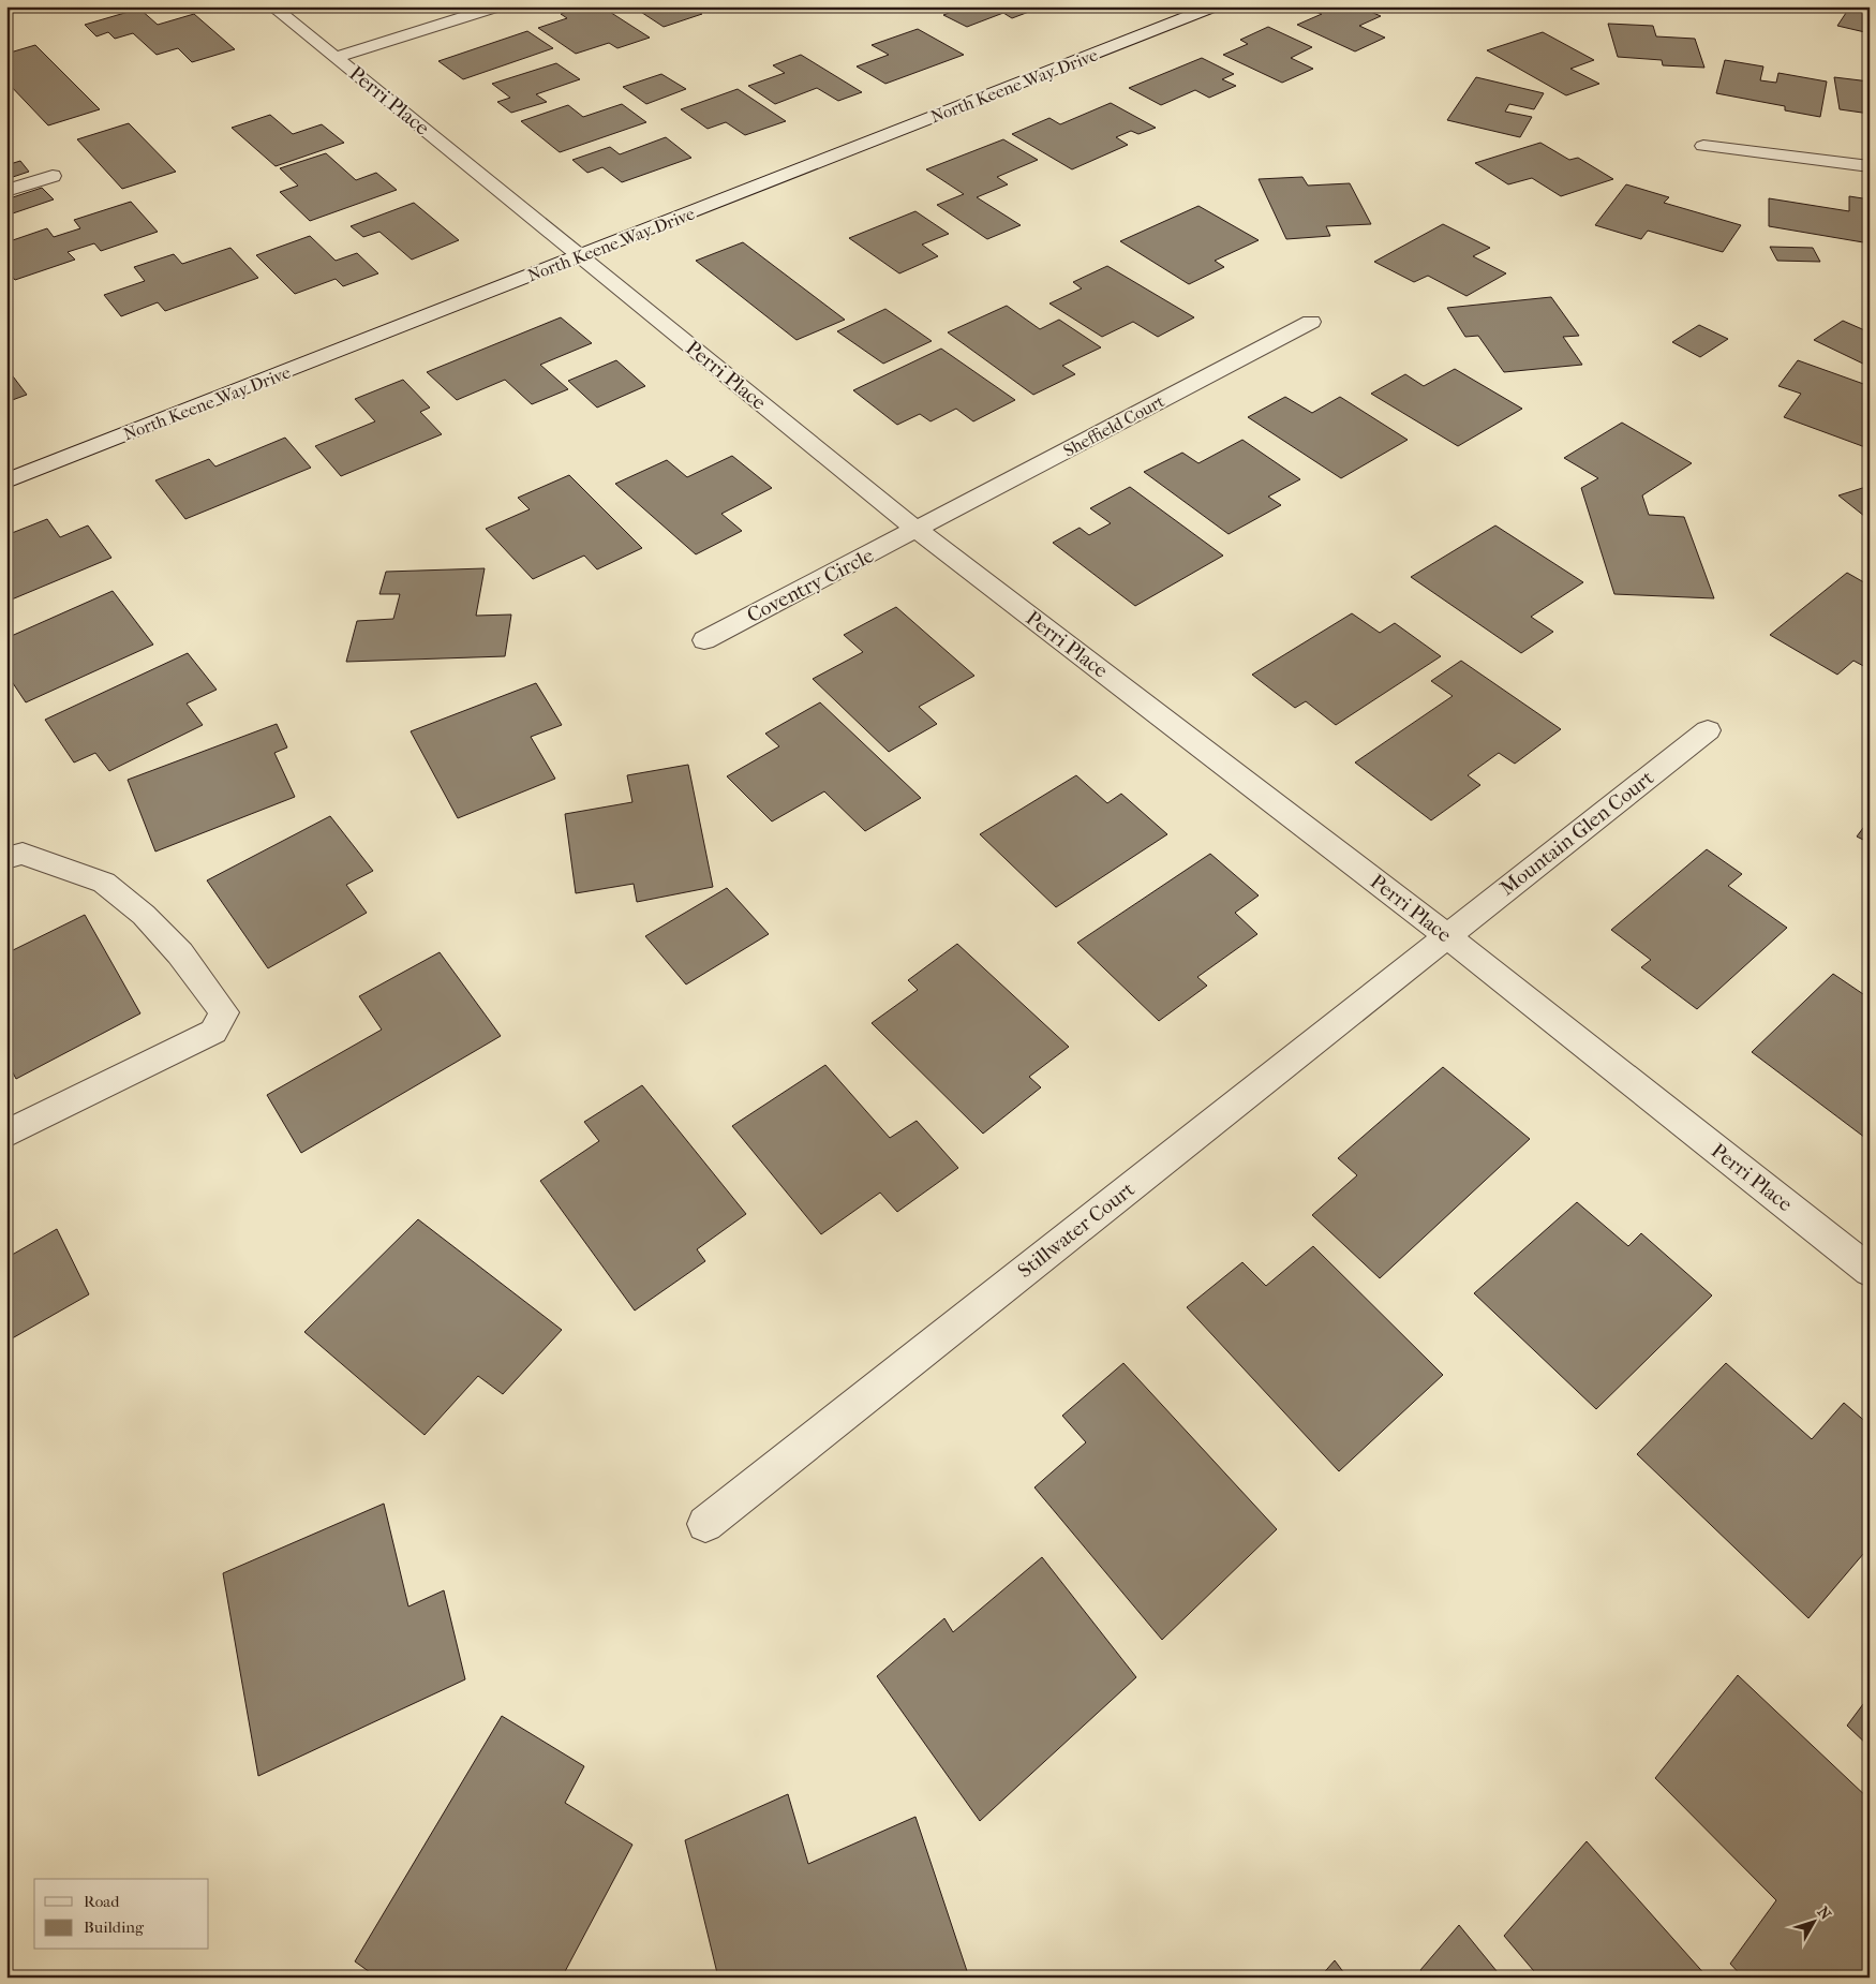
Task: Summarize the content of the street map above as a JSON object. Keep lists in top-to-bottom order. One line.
{"streets":{"street":["North Keene Way Drive","Perri Place","Sheffield Court","Coventry Circle","Mountain Glen Court","Stillwater Court"]},"crossings":[["North Keene Way Drive","Perri Place"],["Perri Place","Sheffield Court"],["Perri Place","Coventry Circle"],["Perri Place","Mountain Glen Court"],["Perri Place","Stillwater Court"],["Sheffield Court","Coventry Circle"],["Mountain Glen Court","Stillwater Court"]],"legend":["Road","Building"],"north":"top right"}
